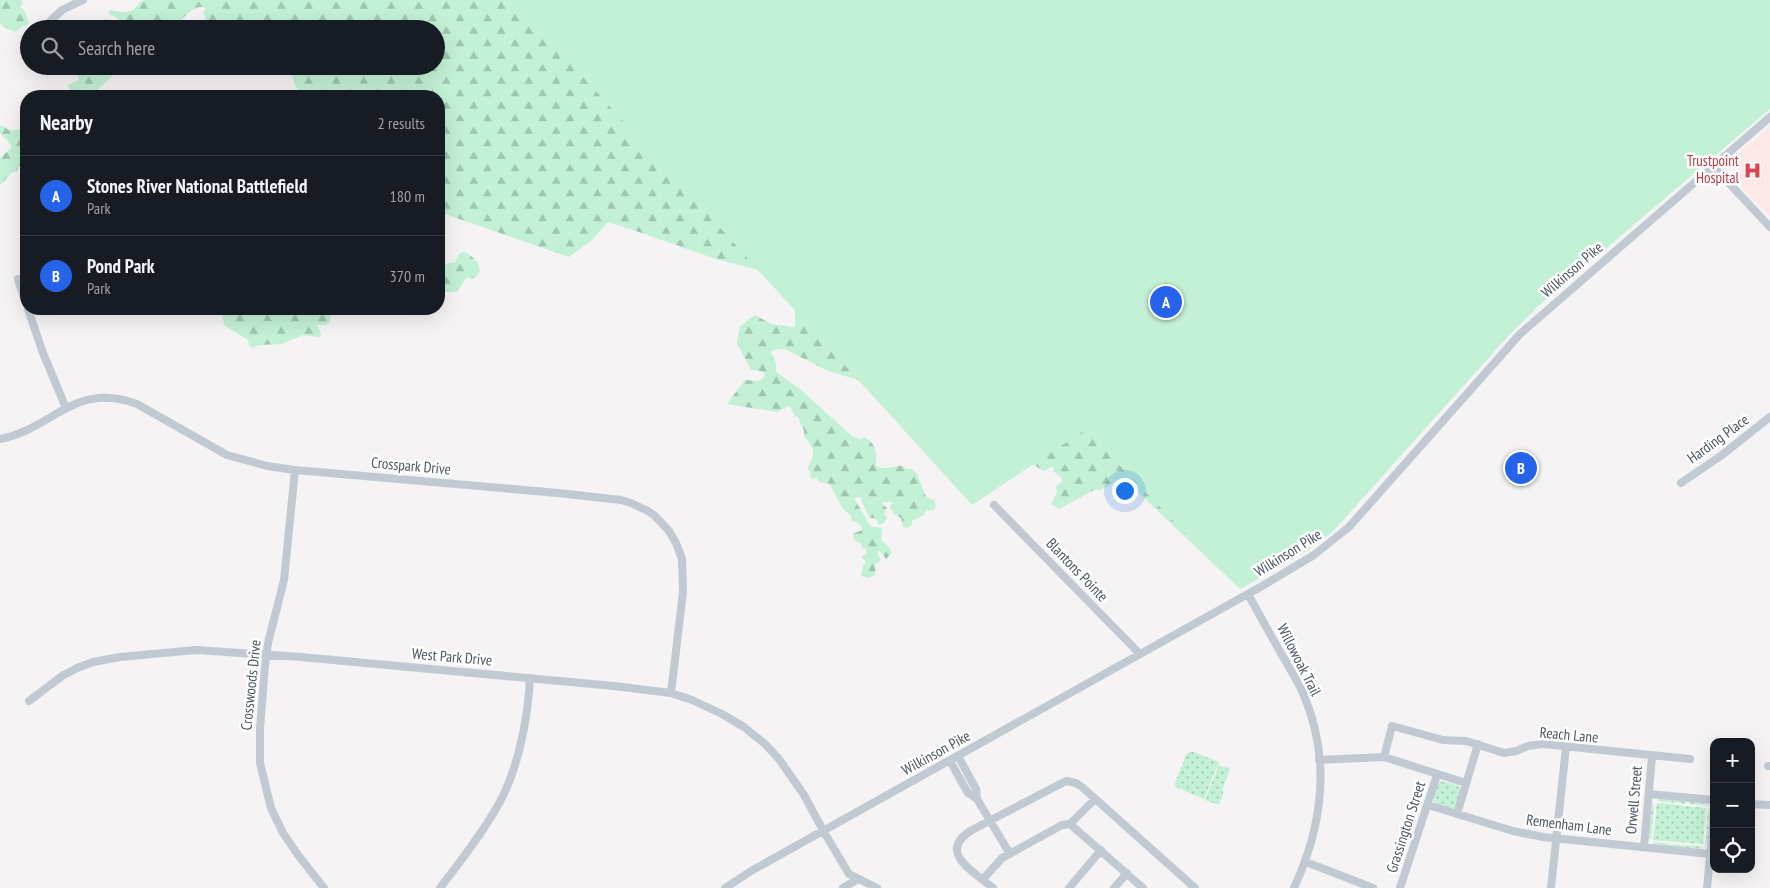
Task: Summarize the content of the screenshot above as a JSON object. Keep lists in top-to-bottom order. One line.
{"streets":{"street":["Wilkinson Pike","Harding Place","Crosspark Drive","Blantons Pointe","West Park Drive","Willowoak Trail","Crosswoods Drive","Reach Lane","Orwell Street","Remenham Lane","Grassington Street"]},"crossings":[["Wilkinson Pike","Blantons Pointe"],["Wilkinson Pike","West Park Drive"],["Wilkinson Pike","Willowoak Trail"],["Crosspark Drive","West Park Drive"],["Crosspark Drive","Crosswoods Drive"],["West Park Drive","Crosswoods Drive"],["Reach Lane","Orwell Street"],["Orwell Street","Remenham Lane"],["Remenham Lane","Grassington Street"]],"places":{"hospital":["Trustpoint Hospital"]},"page":{"search":"Search here","heading":["Nearby","2 results"],"list":[{"mark":"A","name":"Stones River National Battlefield","note":"Park","value":"180 m"},{"mark":"B","name":"Pond Park","note":"Park","value":"370 m"}],"pins":["A","B"],"map_buttons":["+","−"]}}
